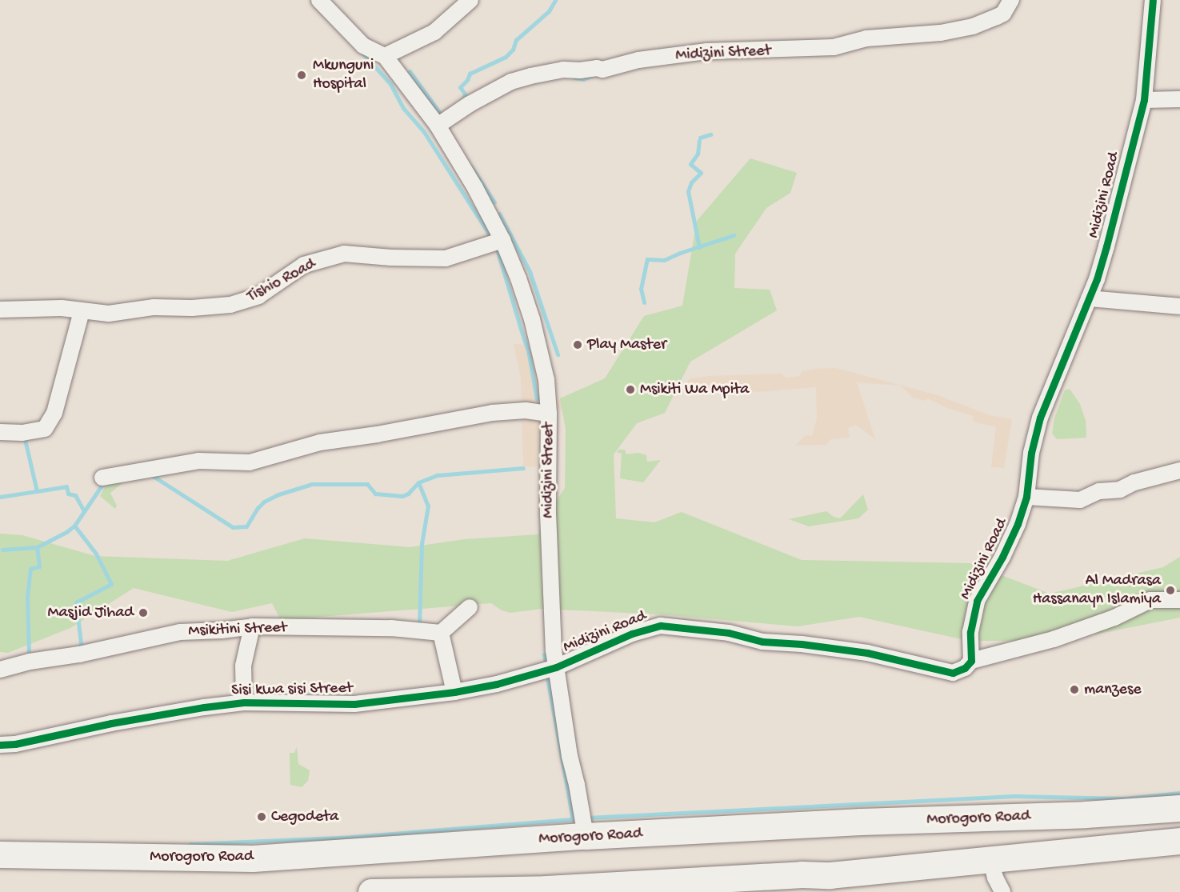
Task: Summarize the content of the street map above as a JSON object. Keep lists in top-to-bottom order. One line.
{"streets":{"highway":["Morogoro Road"],"street":["Midizini Street","Midizini Road","Tishio Road","Msikitini Street","Sisi kwa sisi Street"]},"crossings":[["Midizini Street","Midizini Road"],["Midizini Street","Tishio Road"],["Midizini Street","Sisi kwa sisi Street"],["Midizini Street","Morogoro Road"],["Midizini Road","Sisi kwa sisi Street"]],"places":["Mkunguni Hospital","Play Master","Msikiti Wa Mpita","Al Madrasa Hassanayn Islamiya","Masjid Jihad","manzese","Cegodeta"]}
